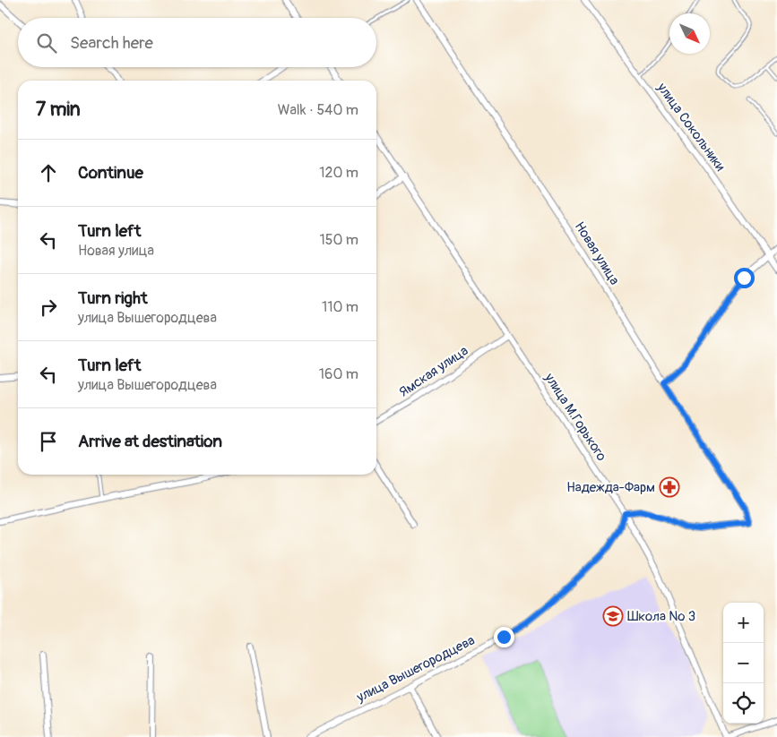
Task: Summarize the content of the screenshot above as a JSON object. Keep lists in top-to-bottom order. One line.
{"streets":{"street":["улица Сокольники","Новая улица","Ямская улица","улица М.Горького","улица Вышегородцева"]},"crossings":[["Новая улица","улица М.Горького"],["Новая улица","улица Вышегородцева"],["Ямская улица","улица М.Горького"],["улица М.Горького","улица Вышегородцева"]],"places":{"pharmacy":["Надежда-Фарм"],"school or university":["Школа № 3"]},"north":"bottom right","page":{"search":"Search here","heading":["7 min","Walk · 540 m"],"list":[["Continue","120 m"],["Turn left","Новая улица","150 m"],["Turn right","улица Вышегородцева","110 m"],["Turn left","улица Вышегородцева","160 m"],"Arrive at destination"],"map_buttons":["+","−"]}}
